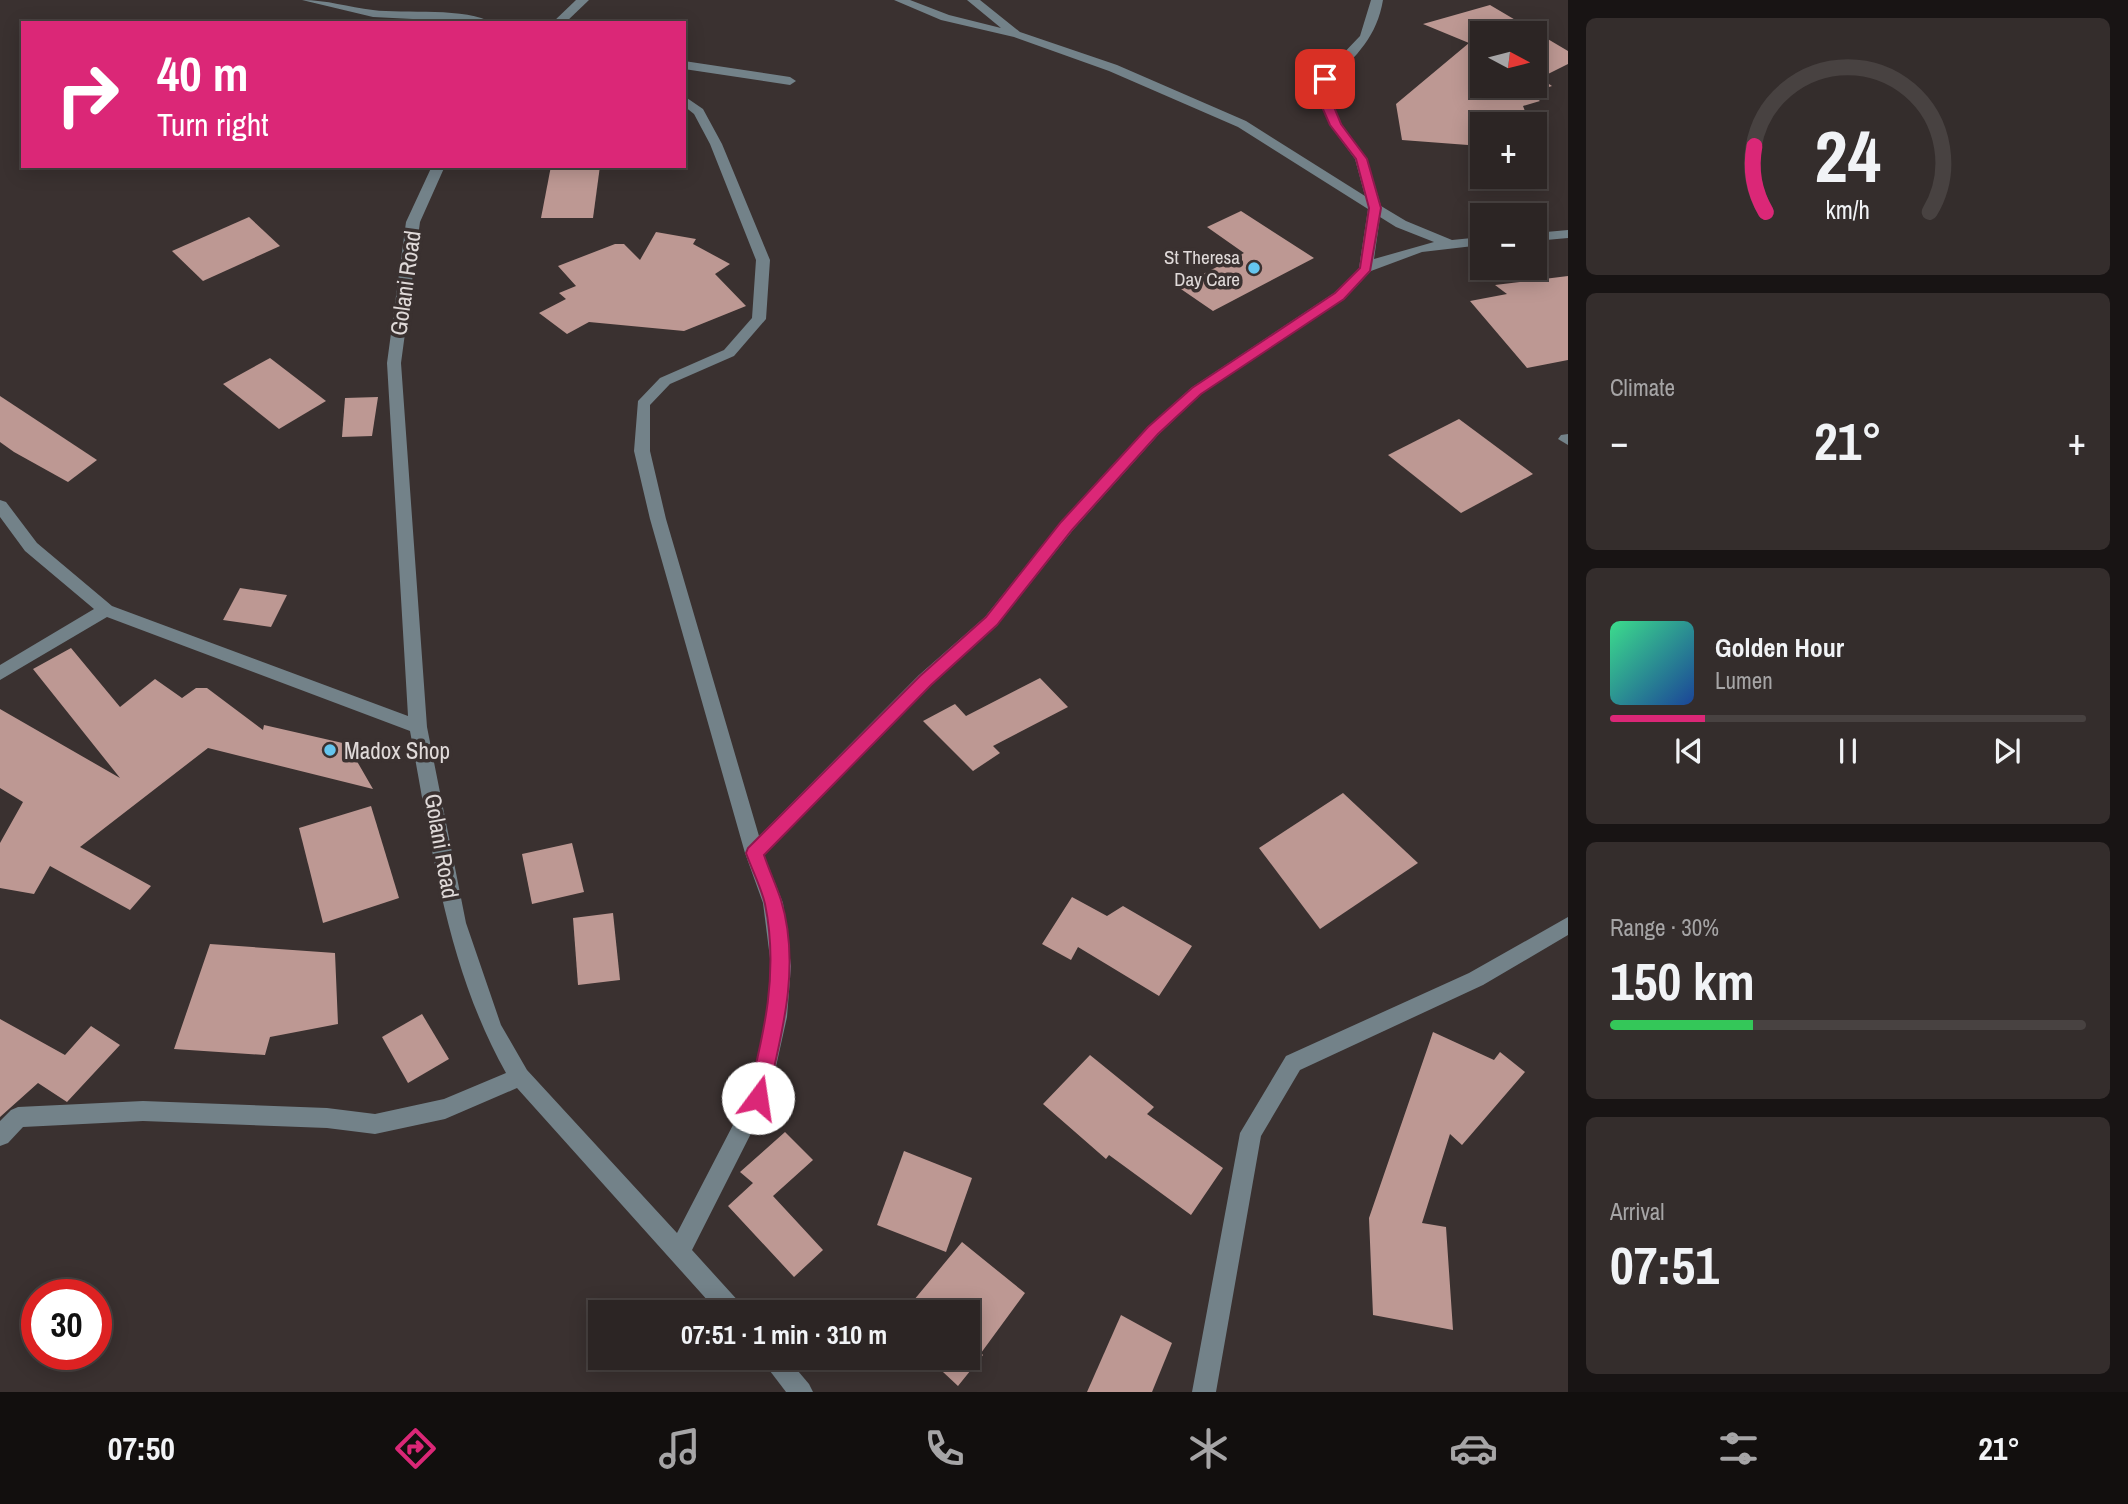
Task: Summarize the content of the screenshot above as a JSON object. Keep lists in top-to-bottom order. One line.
{"streets":{"street":["Golani Road"]},"places":["St Theresa Day Care","Madox Shop"],"north":"right","page":{"map_buttons":["+","−"],"turn":["40 m","Turn right"],"tile":["Climate",["Range · 30%","150 km"],["Arrival","07:51"]],"heat":["−","21°","+"],"song":["Golden Hour","Lumen"],"limit":"30","trip":"07:51 · 1 min · 310 m","tabs":["07:50","21°"],"gauge":["24","km/h"]}}
